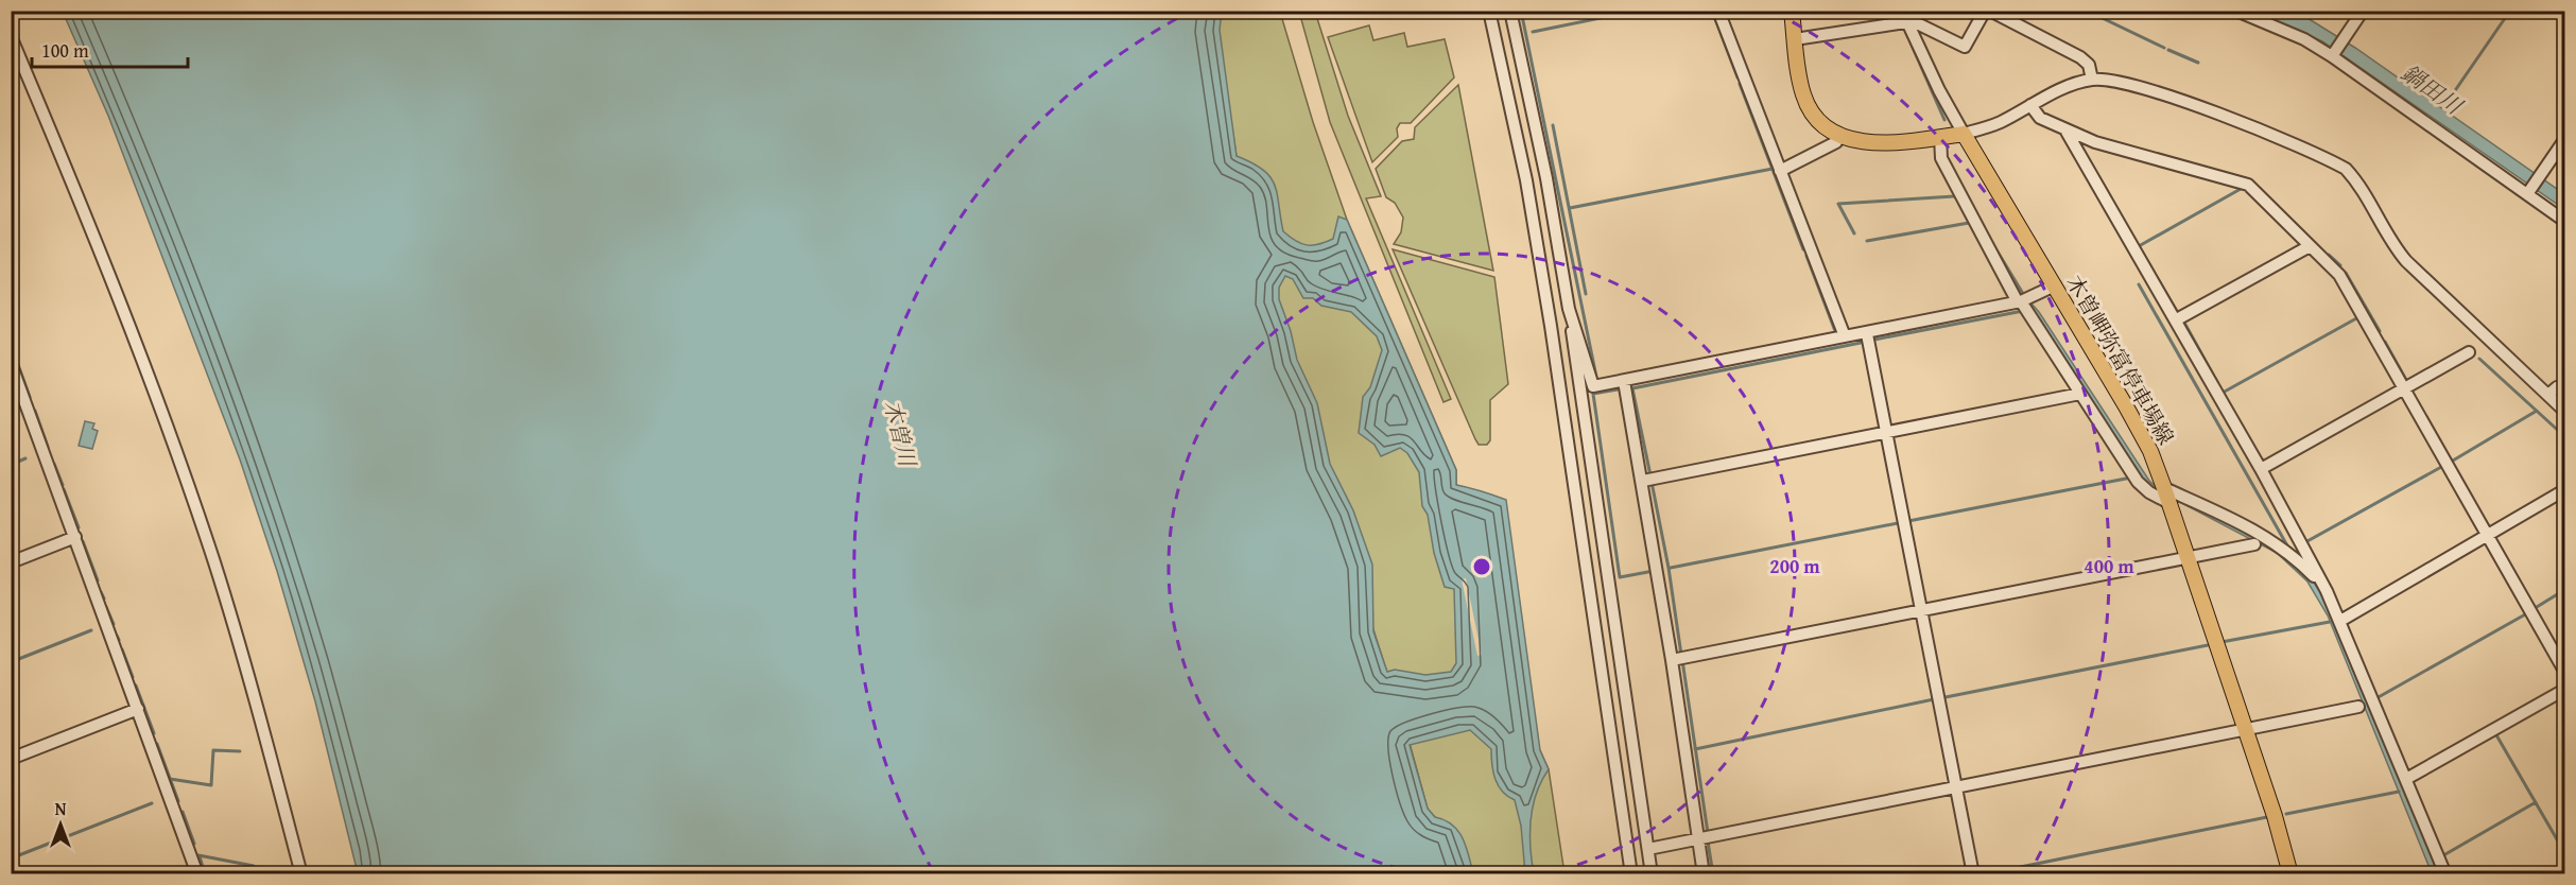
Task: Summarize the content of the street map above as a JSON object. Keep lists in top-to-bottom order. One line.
{"streets":{"main road":["木曽岬弥富停車場線"]},"water":["鍋田川","木曽川"],"scale_bar":"100 m","north":"top","rings":["200 m","400 m"]}
